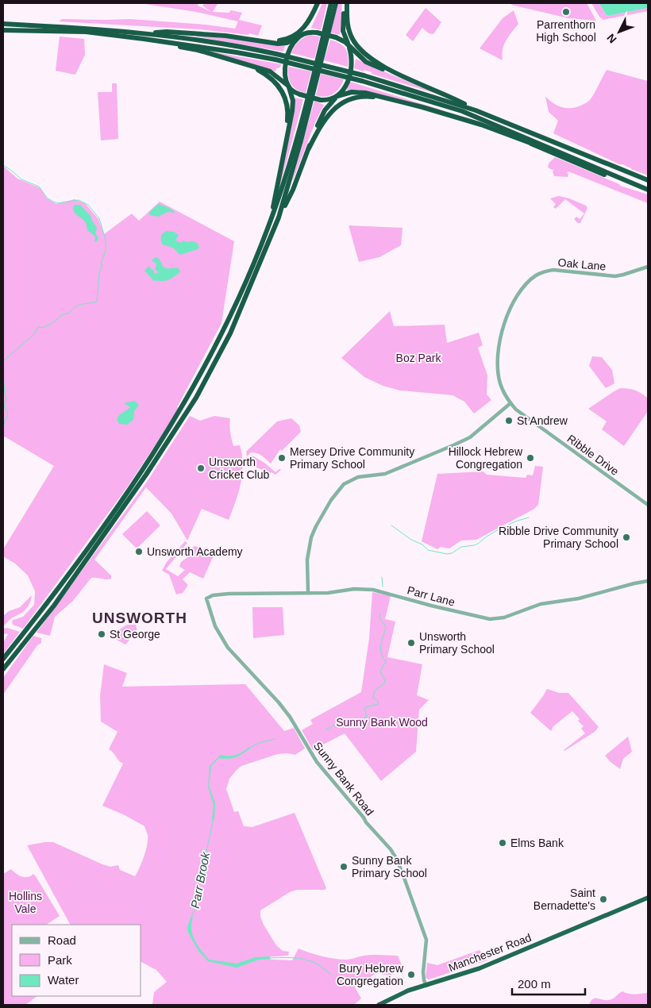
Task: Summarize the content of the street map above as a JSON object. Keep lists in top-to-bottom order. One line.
{"streets":{"highway":["Manchester Road"],"street":["Oak Lane","Ribble Drive","Parr Lane","Sunny Bank Road"]},"crossings":[["Oak Lane","Ribble Drive"],["Parr Lane","Sunny Bank Road"],["Sunny Bank Road","Manchester Road"]],"districts":["UNSWORTH"],"water":["Parr Brook"],"parks":["Boz Park","Sunny Bank Wood","Hollins Vale"],"places":["Parrenthorn High School","St Andrew","Mersey Drive Community Primary School","Hillock Hebrew Congregation","Unsworth Cricket Club","Ribble Drive Community Primary School","Unsworth Academy","St George","Unsworth Primary School","Elms Bank","Sunny Bank Primary School","Saint Bernadette's","Bury Hebrew Congregation"],"legend":["Road","Park","Water"],"scale_bar":"200 m","north":"bottom left"}
